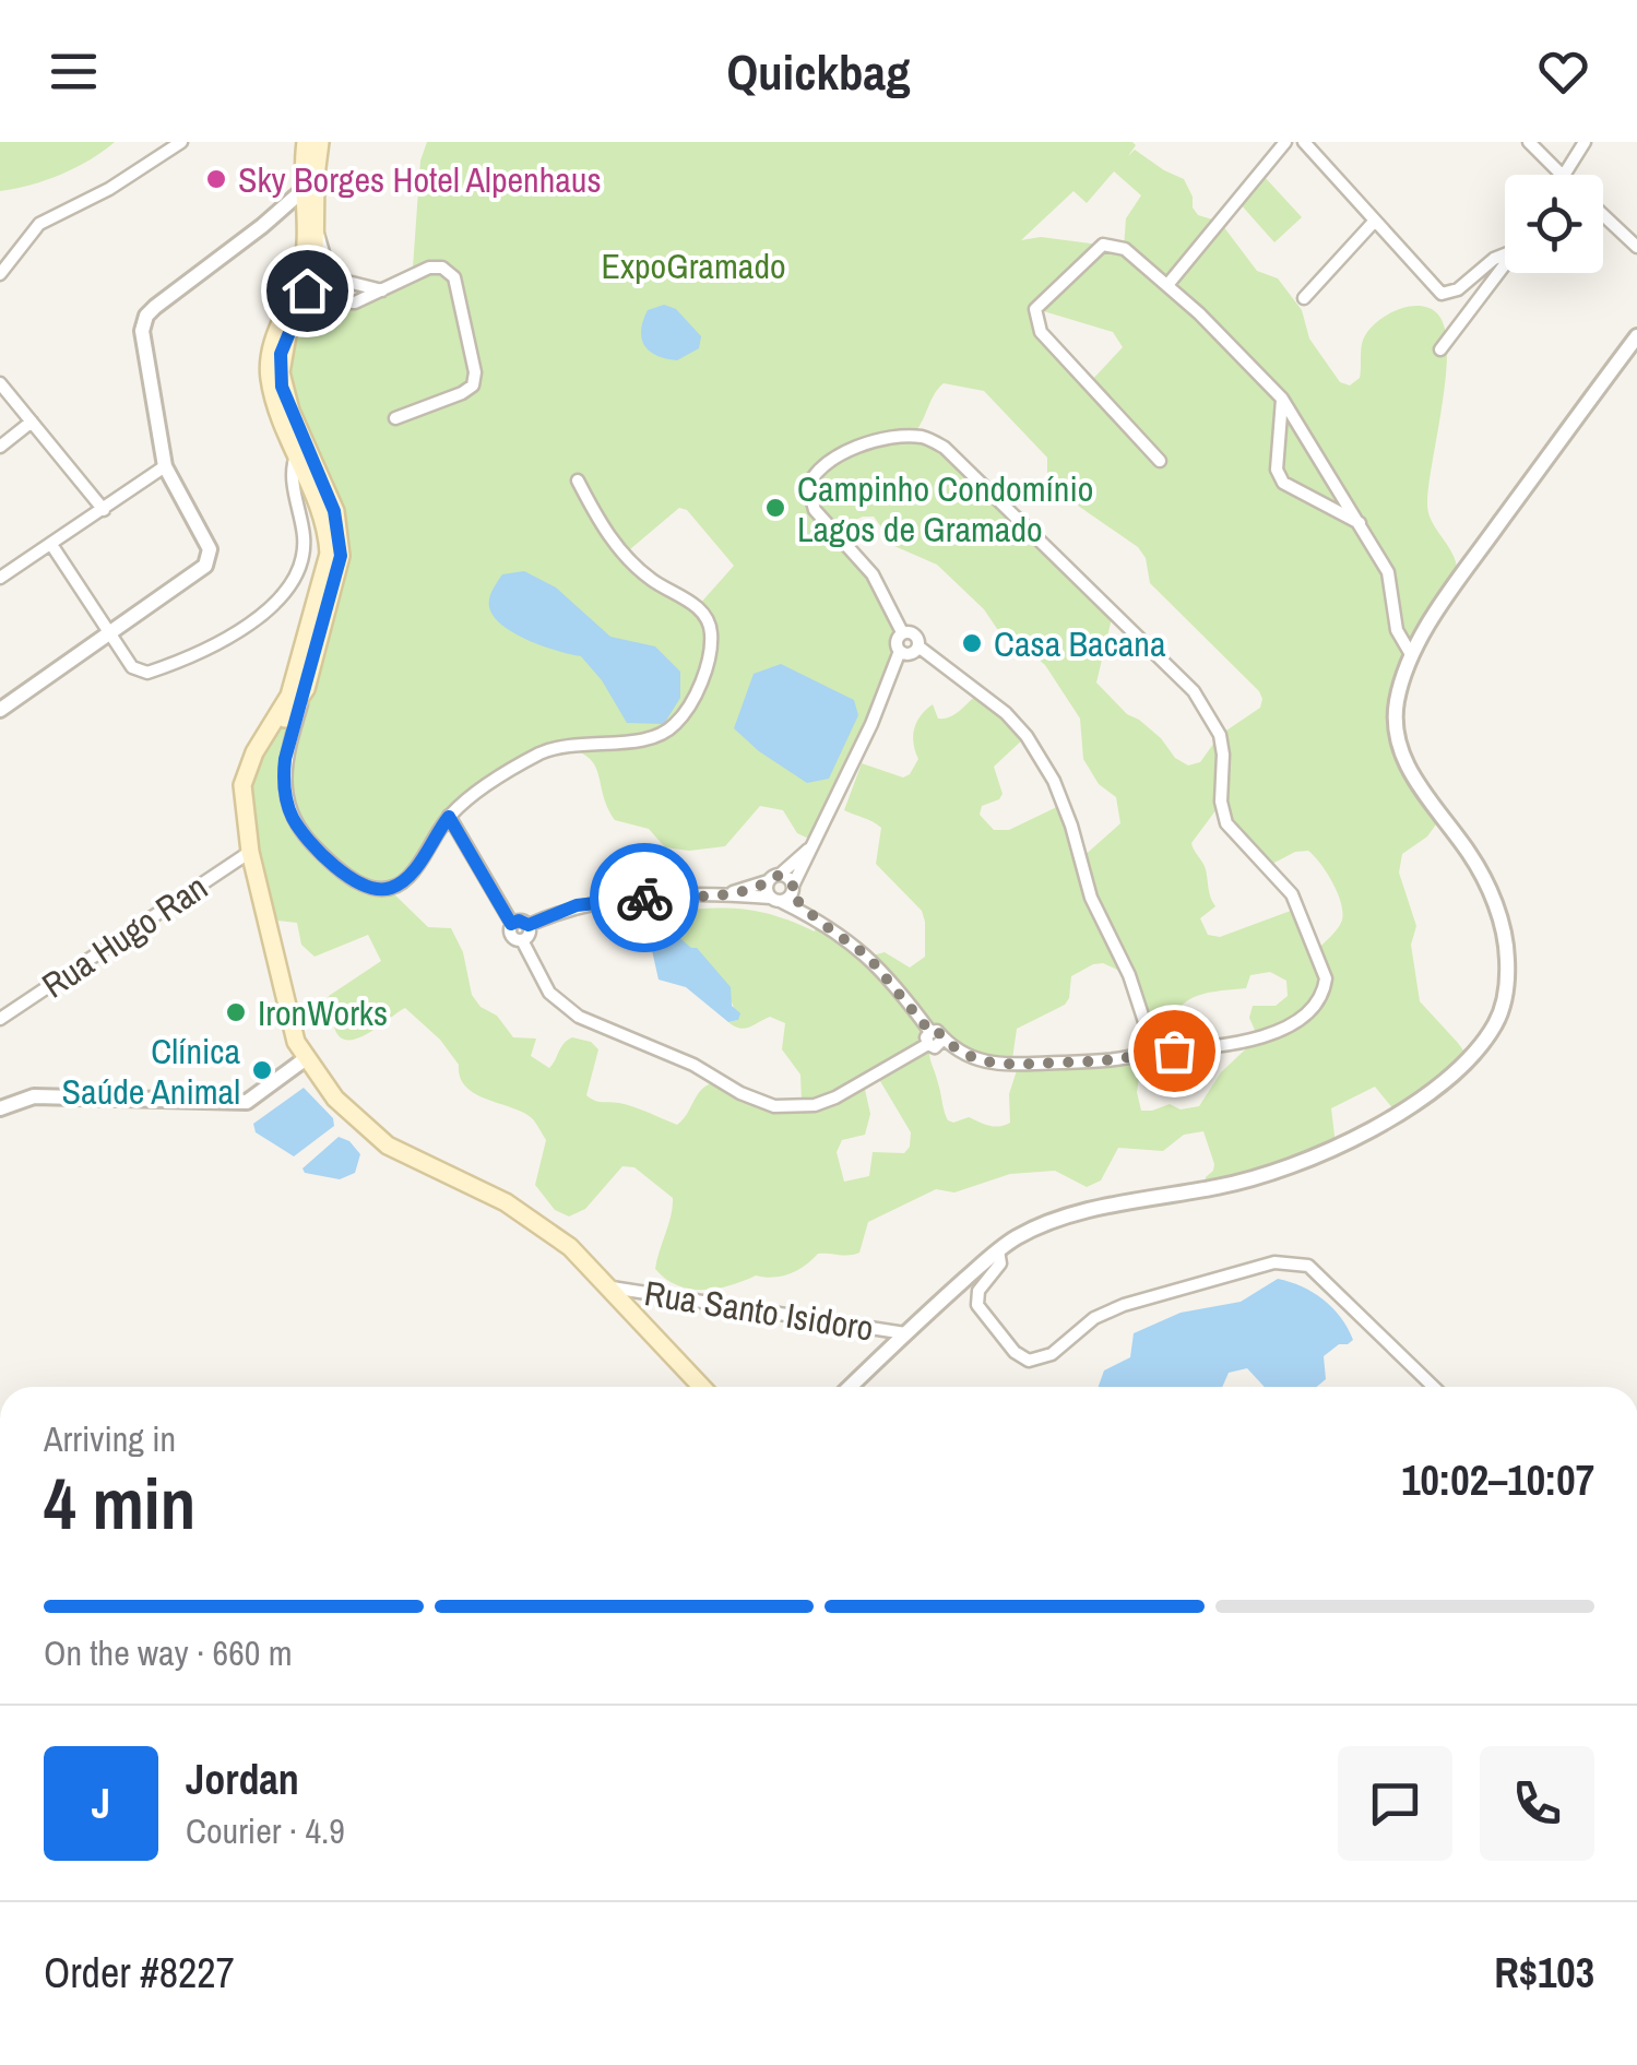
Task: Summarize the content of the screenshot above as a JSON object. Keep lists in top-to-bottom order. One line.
{"streets":{"street":["Rua Hugo Ran","Rua Santo Isidoro"]},"parks":["ExpoGramado"],"places":["Sky Borges Hotel Alpenhaus","Campinho Condomínio Lagos de Gramado","Casa Bacana","IronWorks","Clínica Saúde Animal"],"page":{"header":"Quickbag","heading":["4 min","Arriving in","10:02–10:07"],"panel":["Jordan","Courier · 4.9","Order #8227","R$103"],"bar":"On the way · 660 m","round":"J"}}
